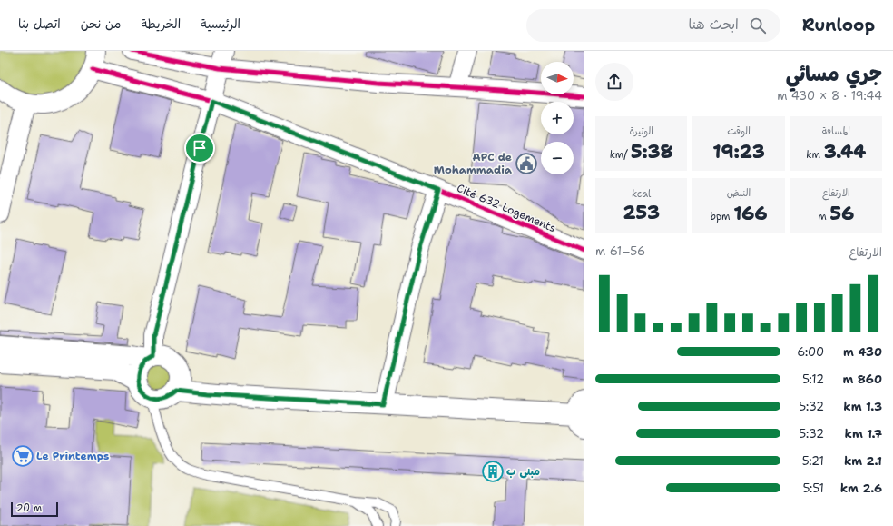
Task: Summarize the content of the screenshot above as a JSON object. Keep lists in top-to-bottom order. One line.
{"streets":{"street":["Cité 632 Logements"]},"places":{"public building":["APC de Mohammadia"],"supermarket":["Le Printemps"],"building":["مبنى ب"]},"scale_bar":"20 m","north":"right","page":{"header":"Runloop","search":"ابحث هنا","nav":["الرئيسية","الخريطة","من نحن","اتصل بنا"],"heading":["جري مسائي","19:44 · 8 × 430 m"],"map_buttons":["+","−"],"stats":[["المسافة","3.44 km"],["الوقت","19:23"],["الوتيرة","5:38 /km"],["الارتفاع","56 m"],["النبض","166 bpm"],["kcal","253"]],"chart":["الارتفاع","56–61 m"],"list":[{"name":"430 m","note":"6:00"},{"name":"860 m","note":"5:12"},{"name":"1.3 km","note":"5:32"},{"name":"1.7 km","note":"5:32"},{"name":"2.1 km","note":"5:21"},{"name":"2.6 km","note":"5:51"}],"scale":"20 m"}}
